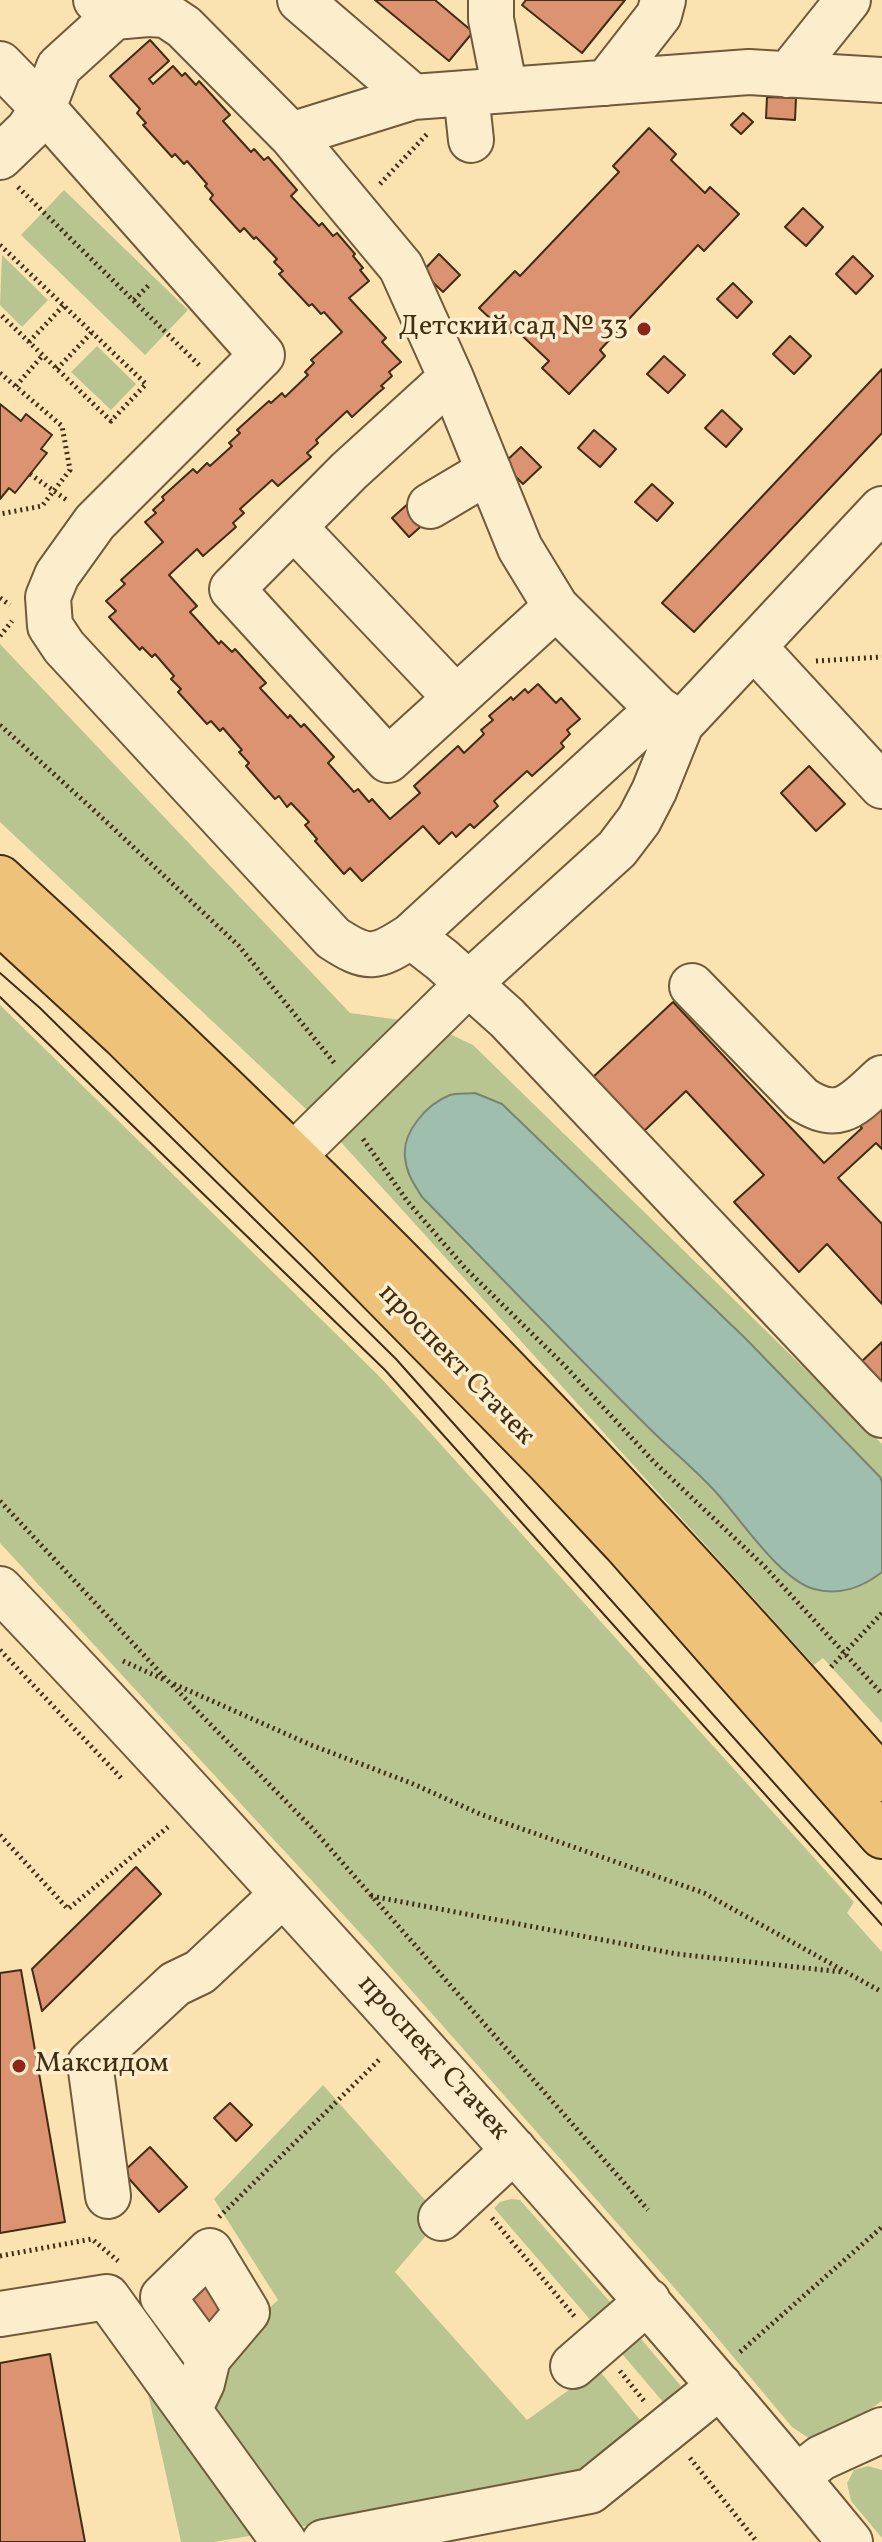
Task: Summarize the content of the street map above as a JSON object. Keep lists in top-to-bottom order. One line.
{"streets":{"main road":["проспект Стачек"]},"places":["Детский сад № 33","Максидом"]}
